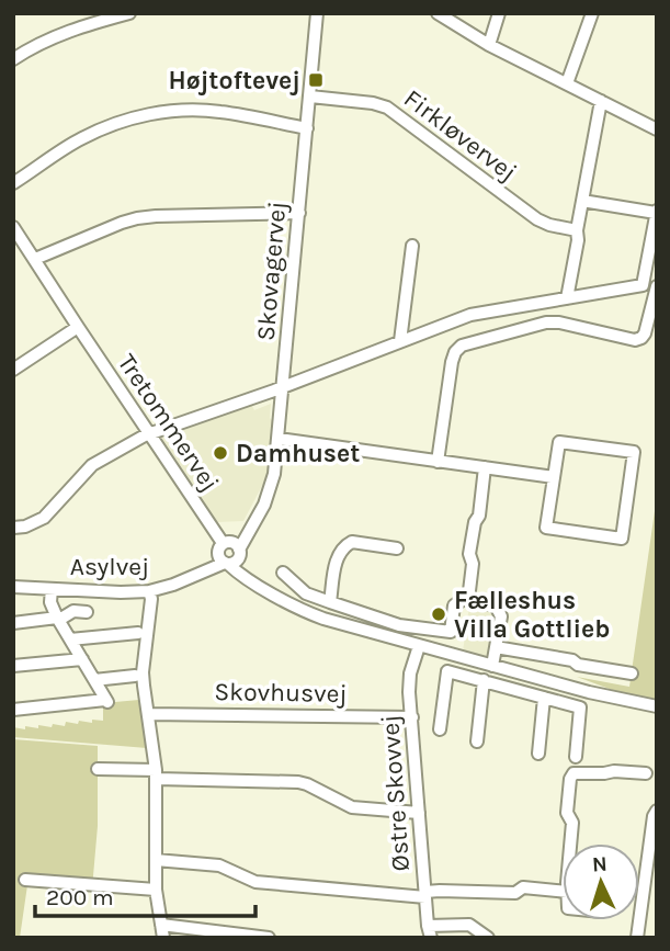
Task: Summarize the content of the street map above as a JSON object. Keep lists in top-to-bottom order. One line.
{"streets":{"street":["Firkløvervej","Skovagervej","Tretommervej","Asylvej","Skovhusvej","Østre Skovvej"]},"crossings":[["Firkløvervej","Skovagervej"],["Skovagervej","Tretommervej"],["Skovagervej","Asylvej"],["Tretommervej","Asylvej"],["Skovhusvej","Østre Skovvej"]],"places":{"transit":["Højtoftevej"],"other":["Damhuset","Fælleshus Villa Gottlieb"]},"scale_bar":"200 m","north":"top"}
